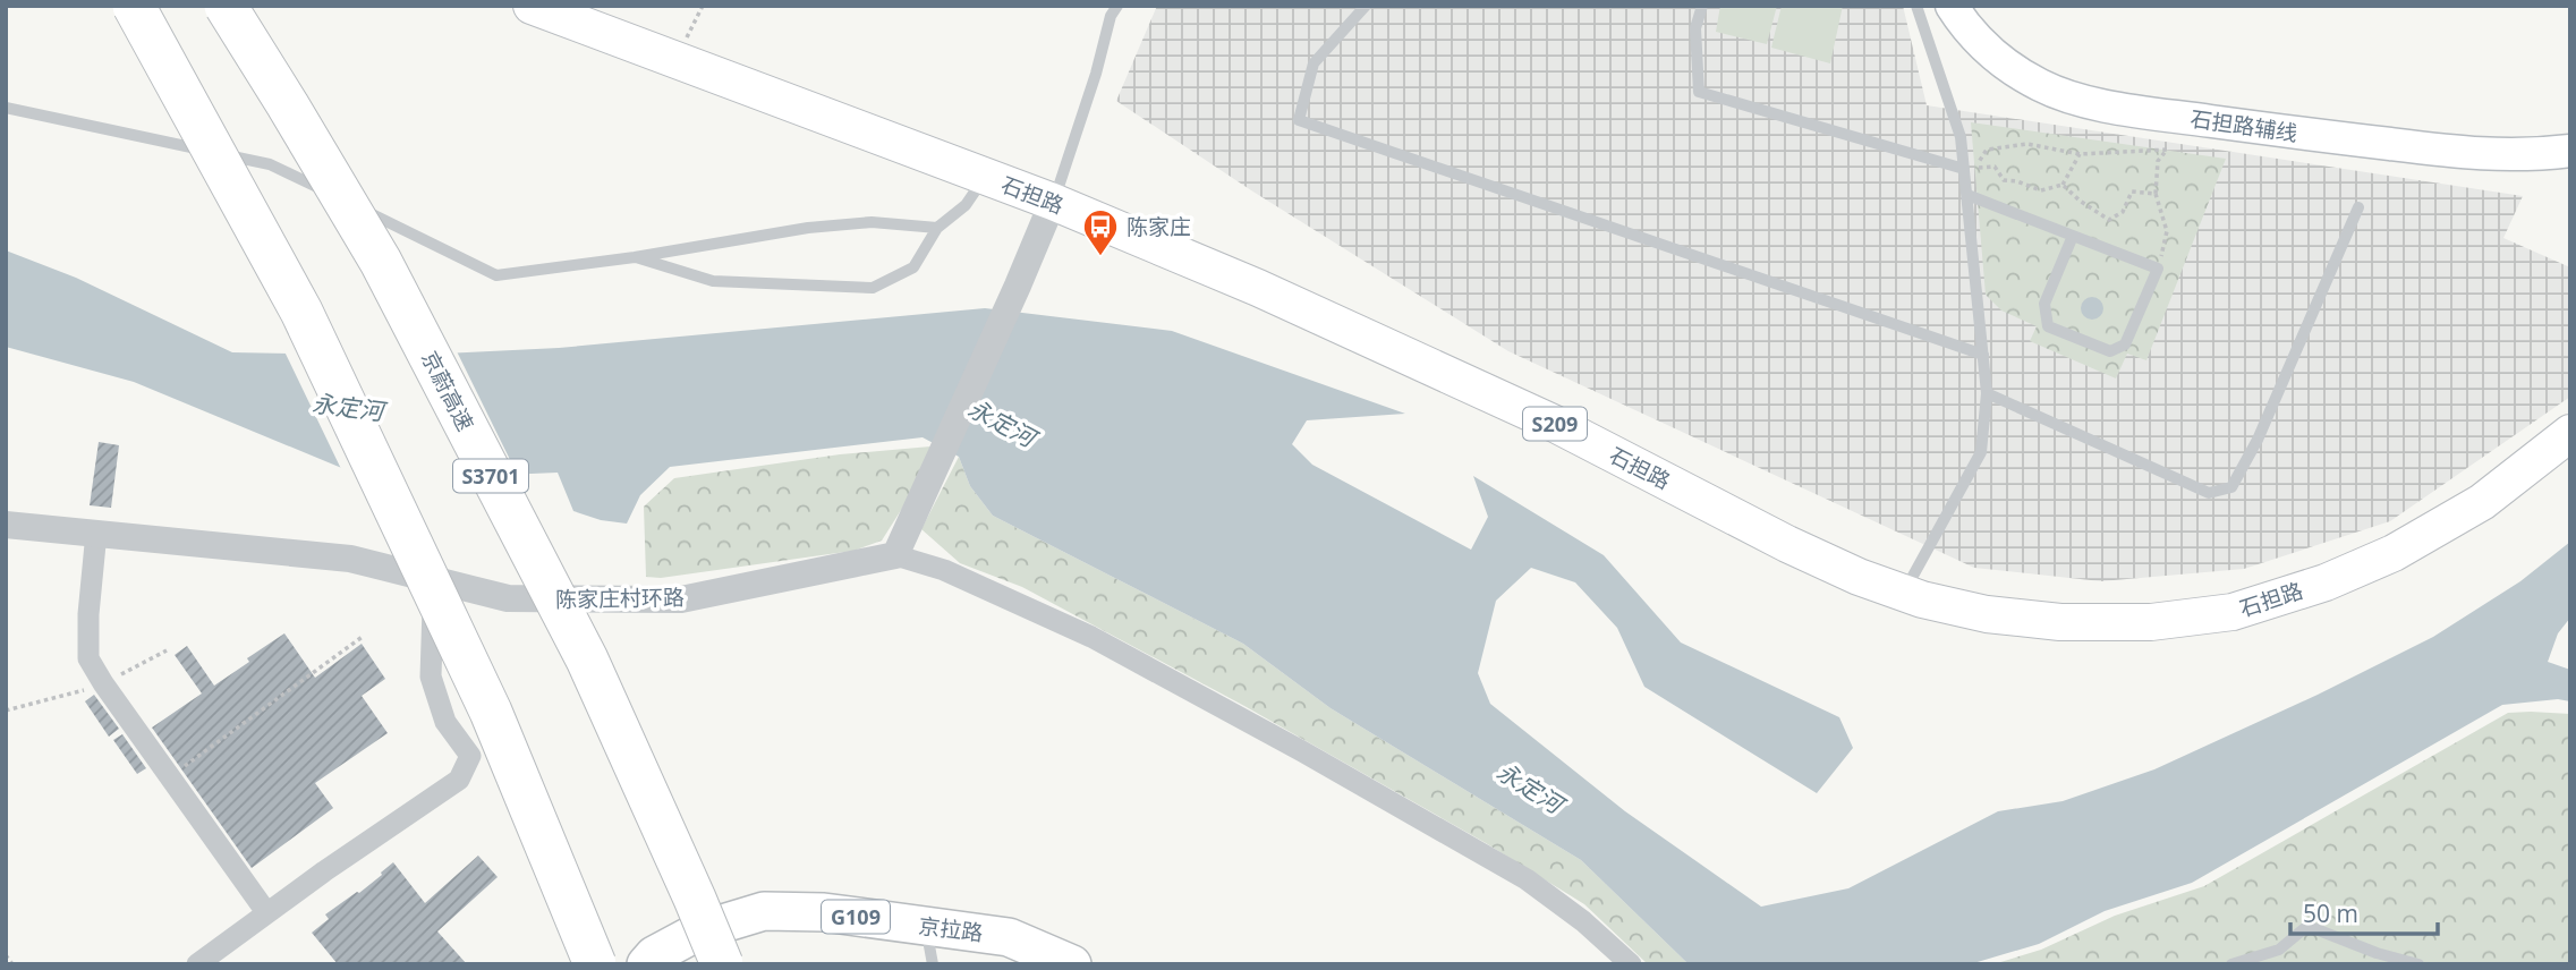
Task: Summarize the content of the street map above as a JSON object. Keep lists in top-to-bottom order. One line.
{"streets":{"highway":["京蔚高速","S3701","G109","京拉路"],"main road":["石担路辅线","石担路","S209"],"street":["陈家庄村环路"]},"water":["永定河"],"places":{"bus stop":["陈家庄"]},"scale_bar":"50 m"}
